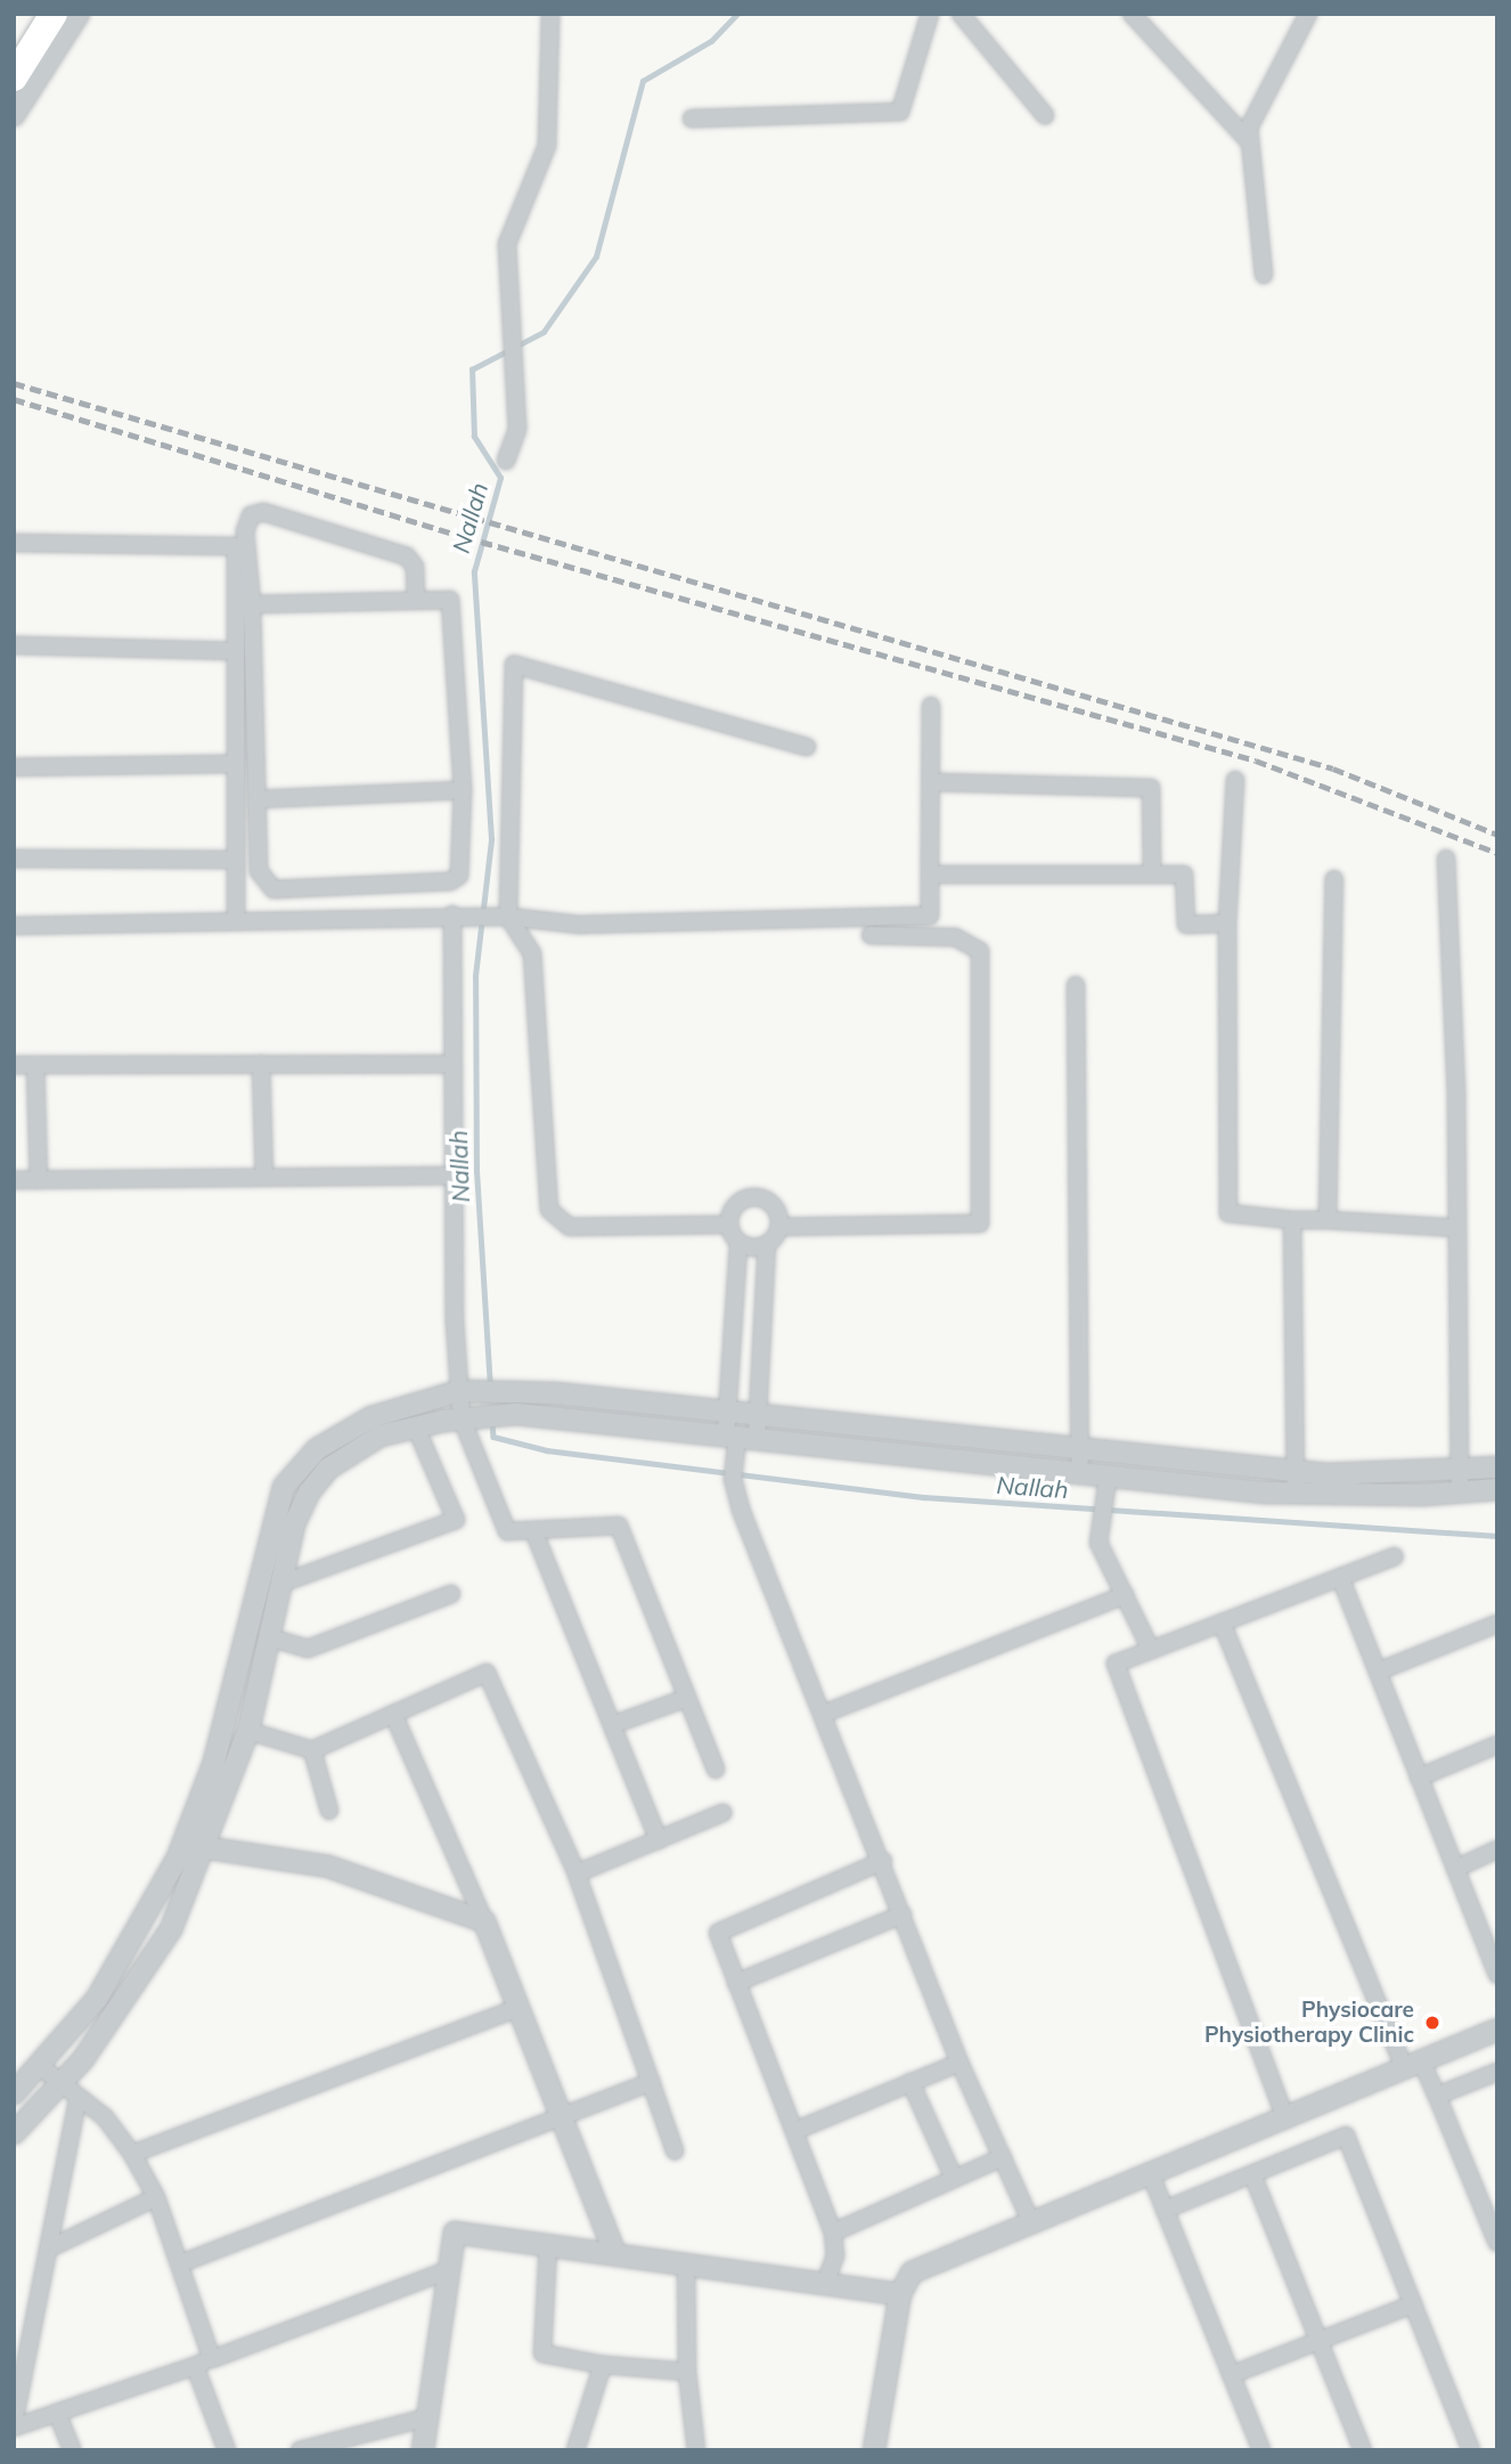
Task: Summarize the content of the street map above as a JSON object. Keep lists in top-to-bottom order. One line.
{"water":["Nallah"],"places":["Physiocare Physiotherapy Clinic"]}
